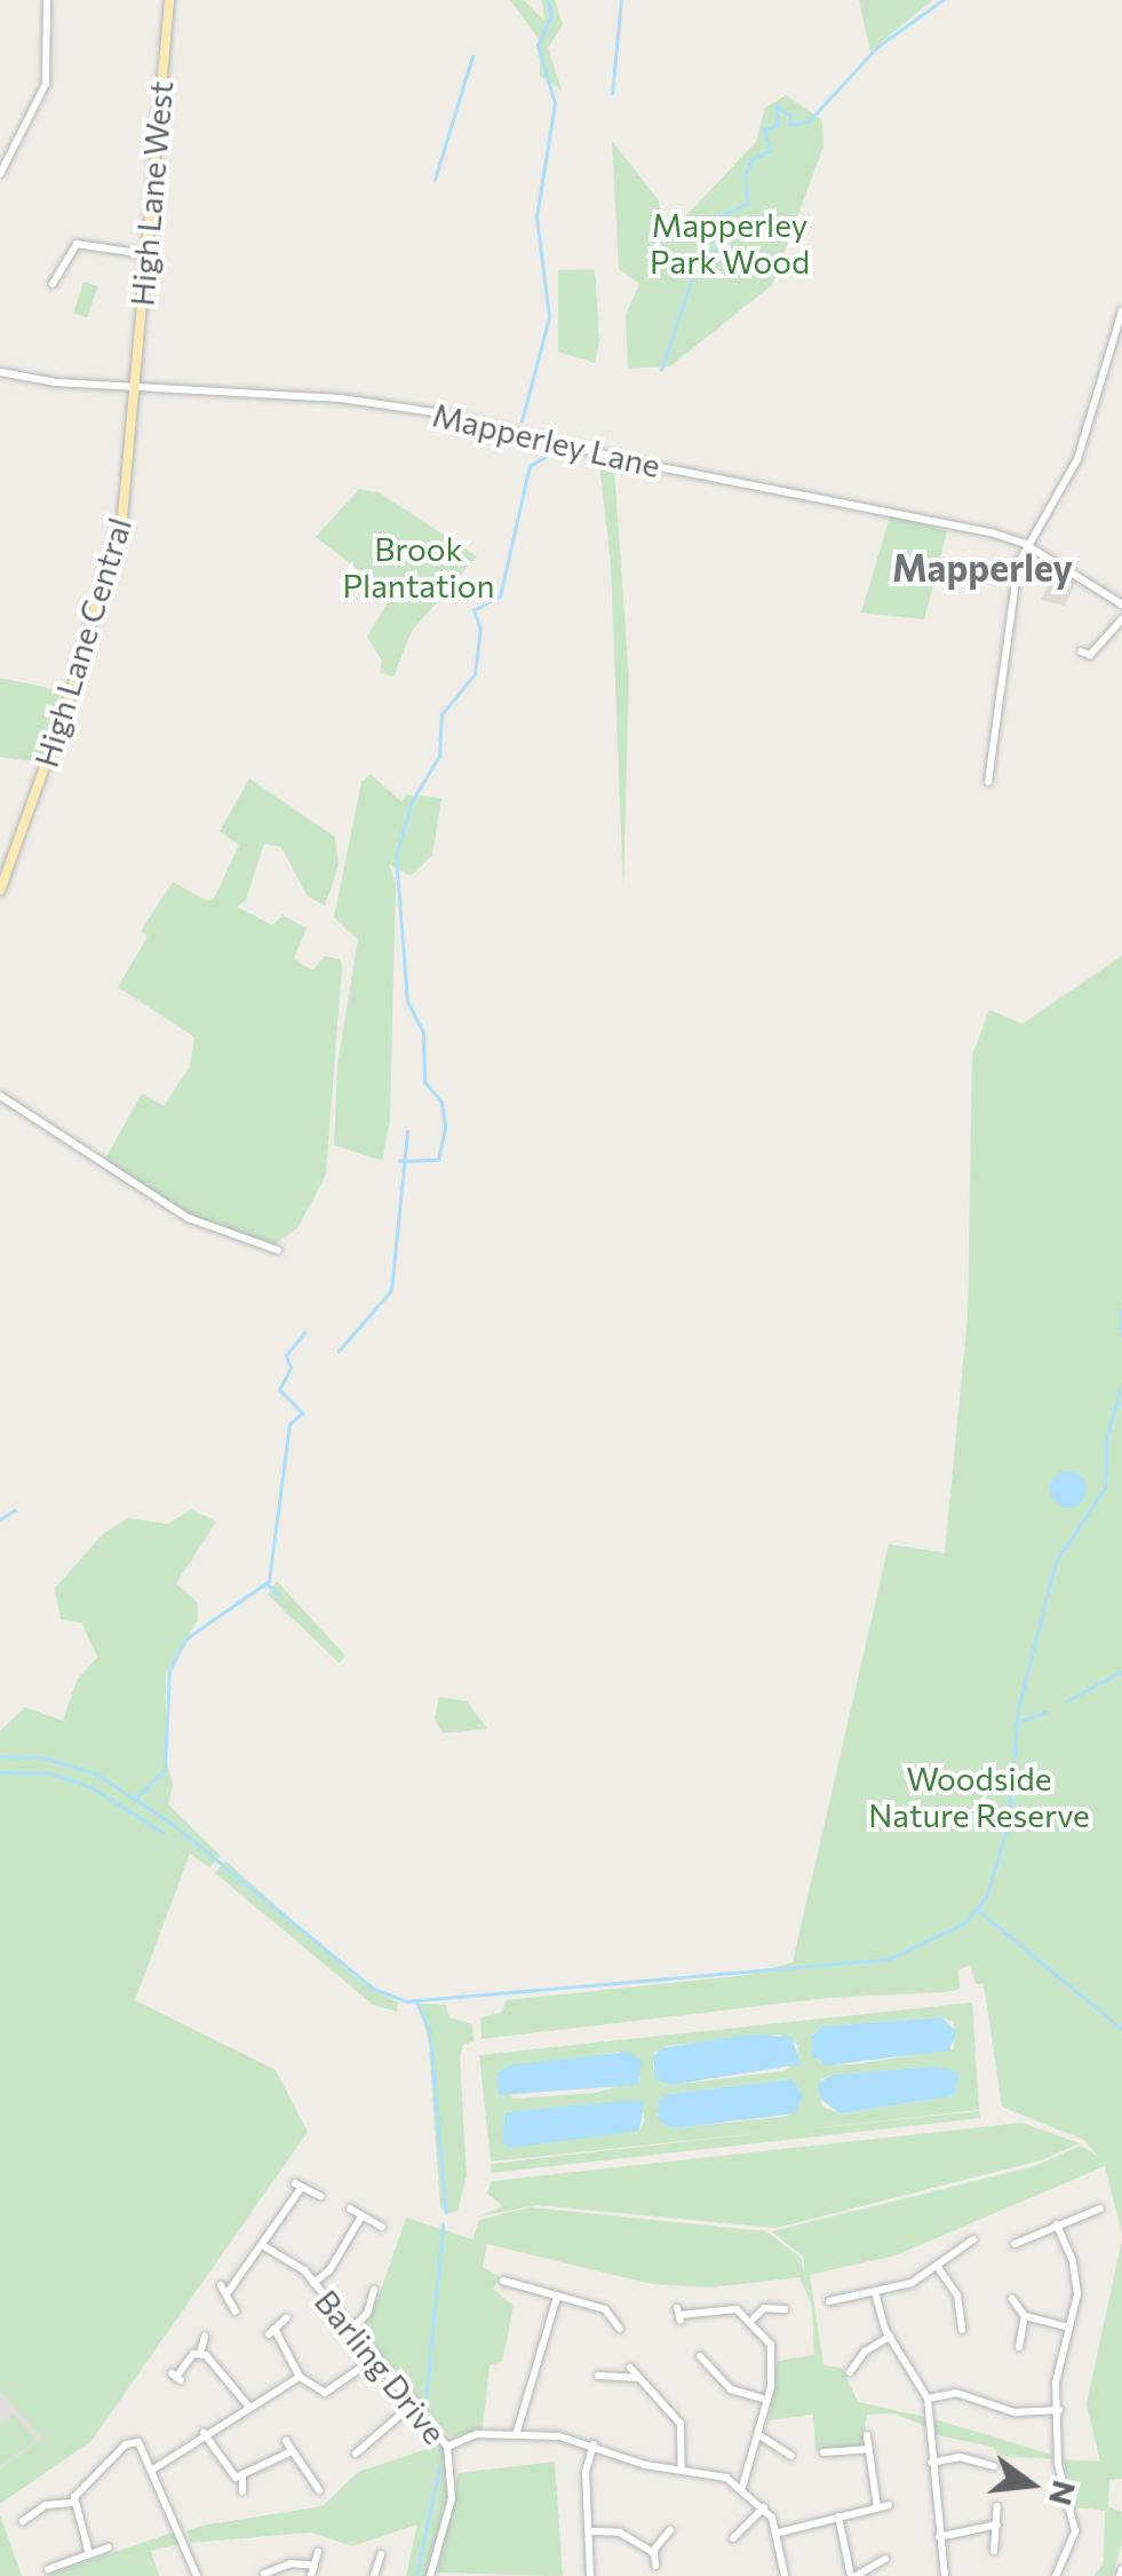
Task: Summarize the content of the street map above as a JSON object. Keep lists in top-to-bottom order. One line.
{"streets":{"main road":["High Lane West","High Lane Central"],"street":["Mapperley Lane","Barling Drive"]},"crossings":[["High Lane West","Mapperley Lane"],["High Lane West","High Lane Central"],["Mapperley Lane","High Lane Central"]],"districts":["Mapperley"],"parks":["Mapperley Park Wood","Brook Plantation","Woodside Nature Reserve"],"north":"right"}
